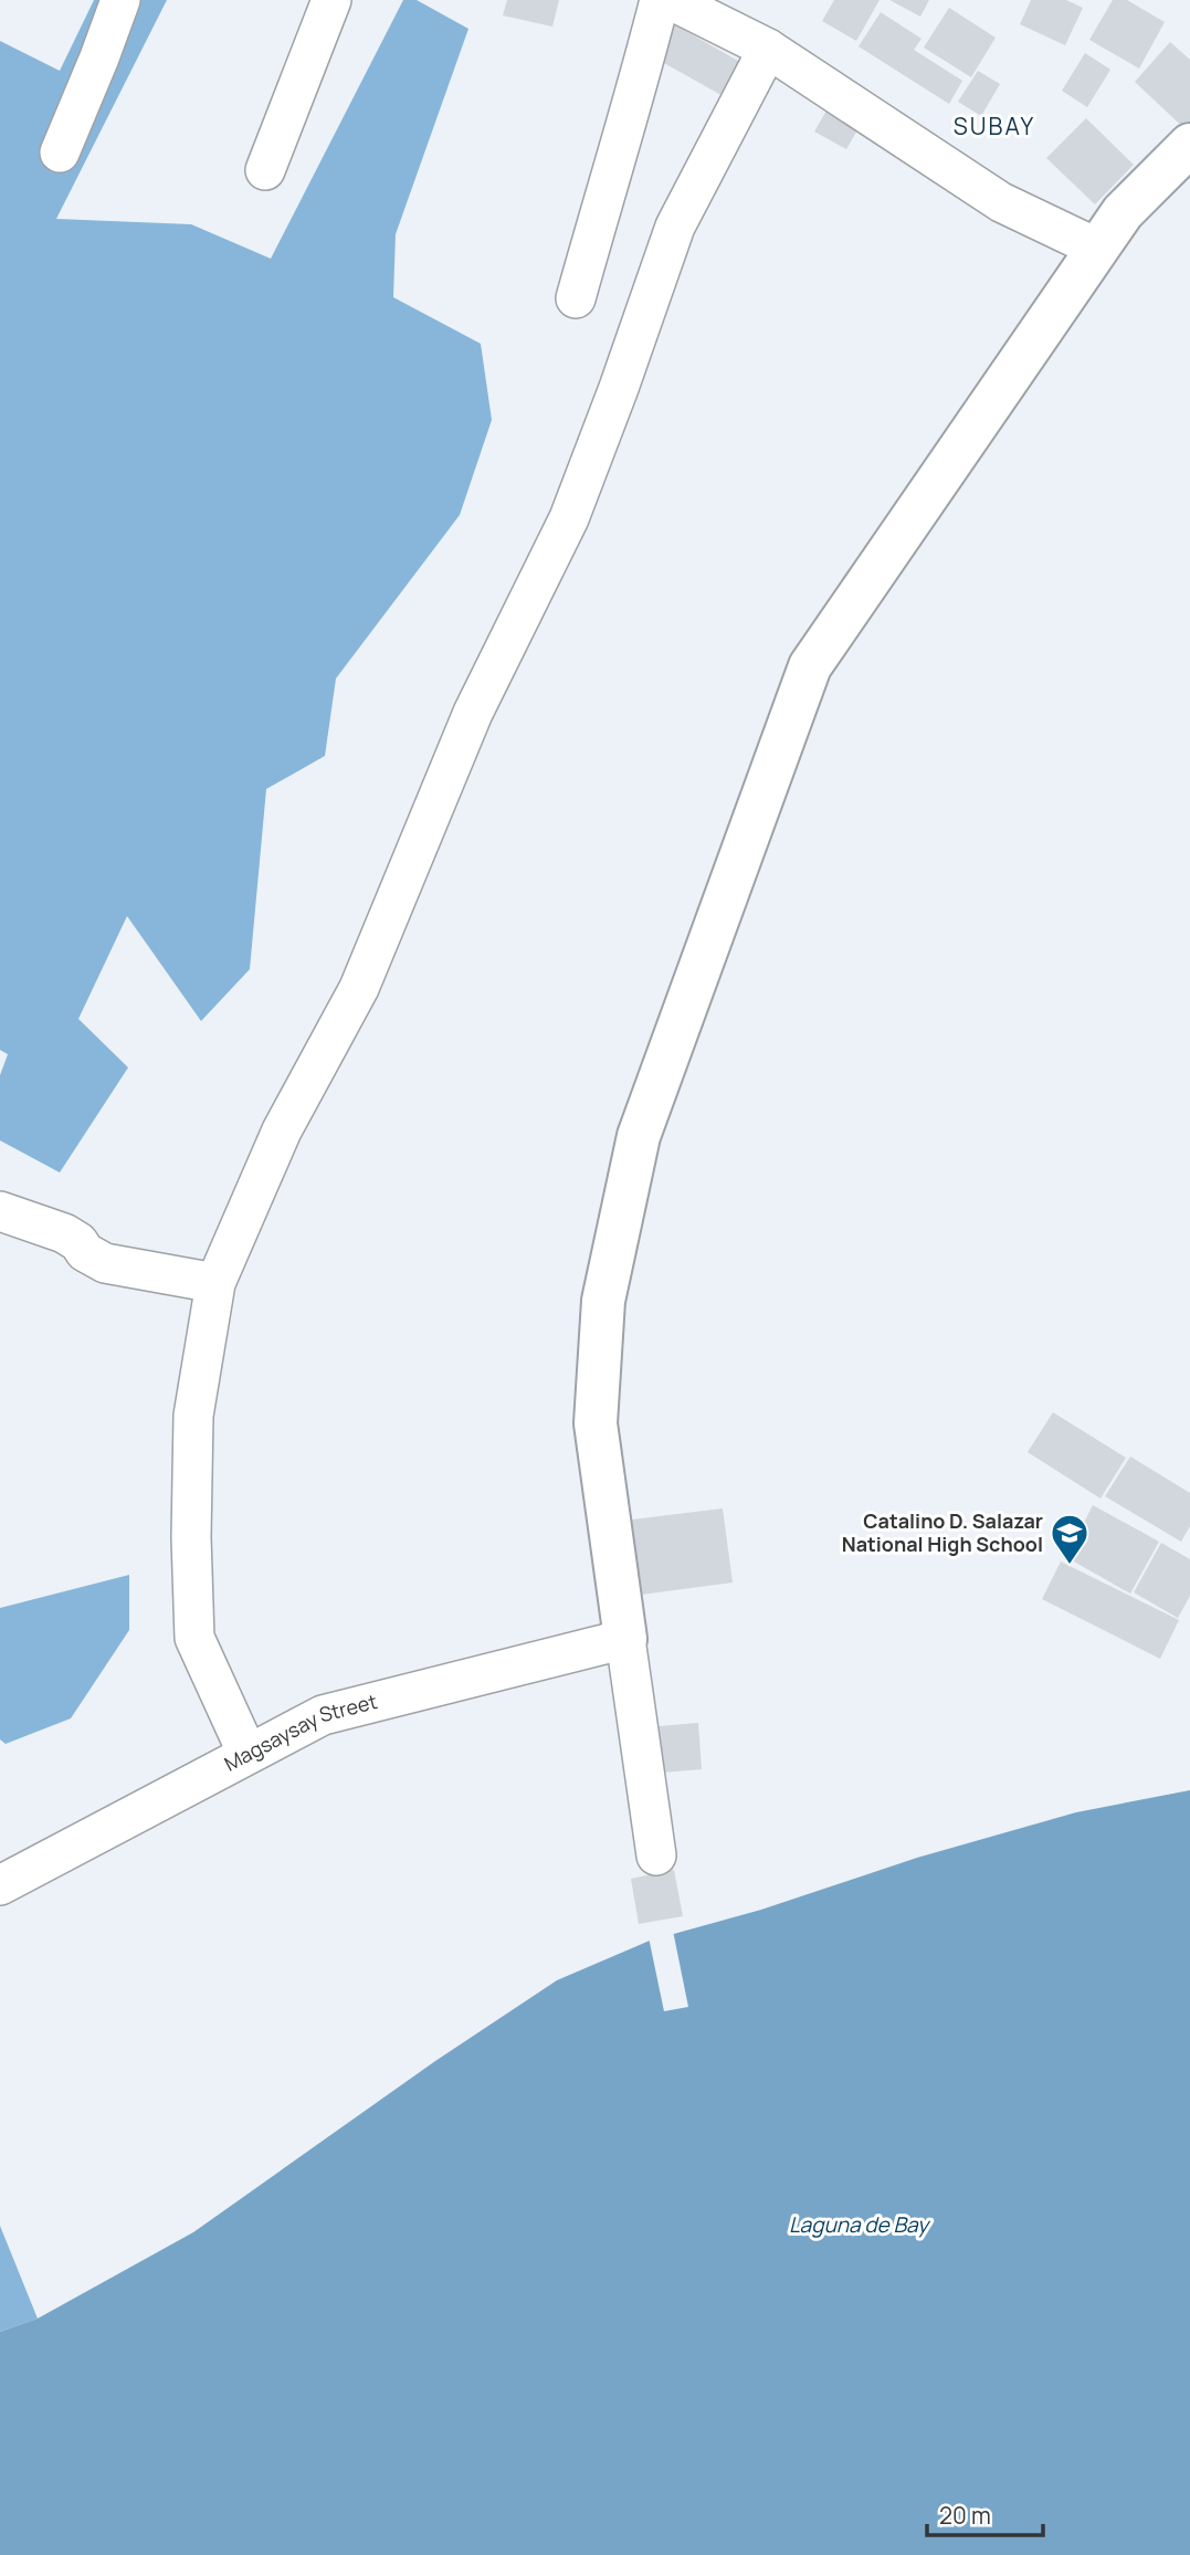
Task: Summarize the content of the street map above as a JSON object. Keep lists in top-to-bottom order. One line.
{"streets":{"street":["Magsaysay Street"]},"districts":["SUBAY"],"water":["Laguna de Bay"],"places":{"school or university":["Catalino D. Salazar National High School"]},"scale_bar":"20 m"}
